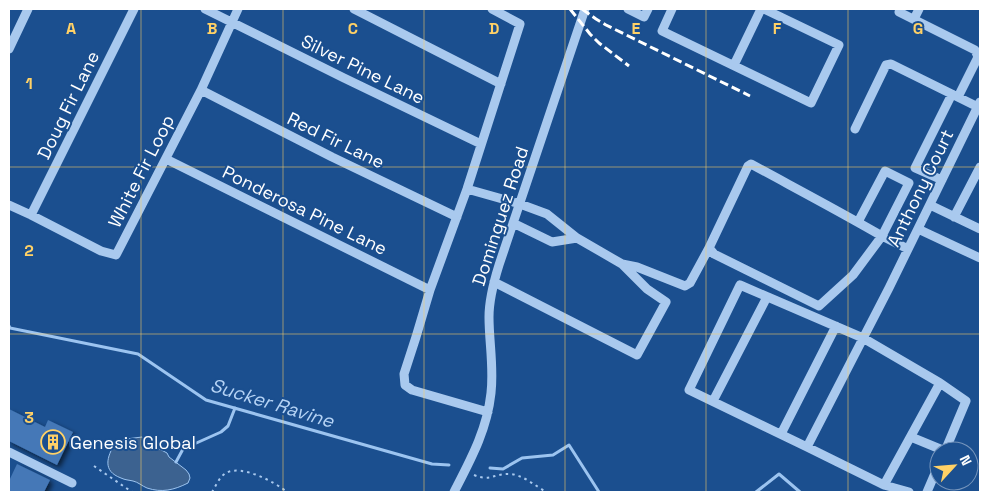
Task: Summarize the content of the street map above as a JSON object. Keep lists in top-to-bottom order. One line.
{"streets":{"street":["Silver Pine Lane","Doug Fir Lane","Red Fir Lane","White Fir Loop","Anthony Court","Ponderosa Pine Lane","Dominguez Road"]},"crossings":[["Silver Pine Lane","White Fir Loop"],["Doug Fir Lane","White Fir Loop"],["Red Fir Lane","White Fir Loop"],["White Fir Loop","Ponderosa Pine Lane"]],"water":["Sucker Ravine"],"places":{"building":["Genesis Global"]},"north":"top right","grid":{"columns":["A","B","C","D","E","F","G"],"rows":["1","2","3"]}}
